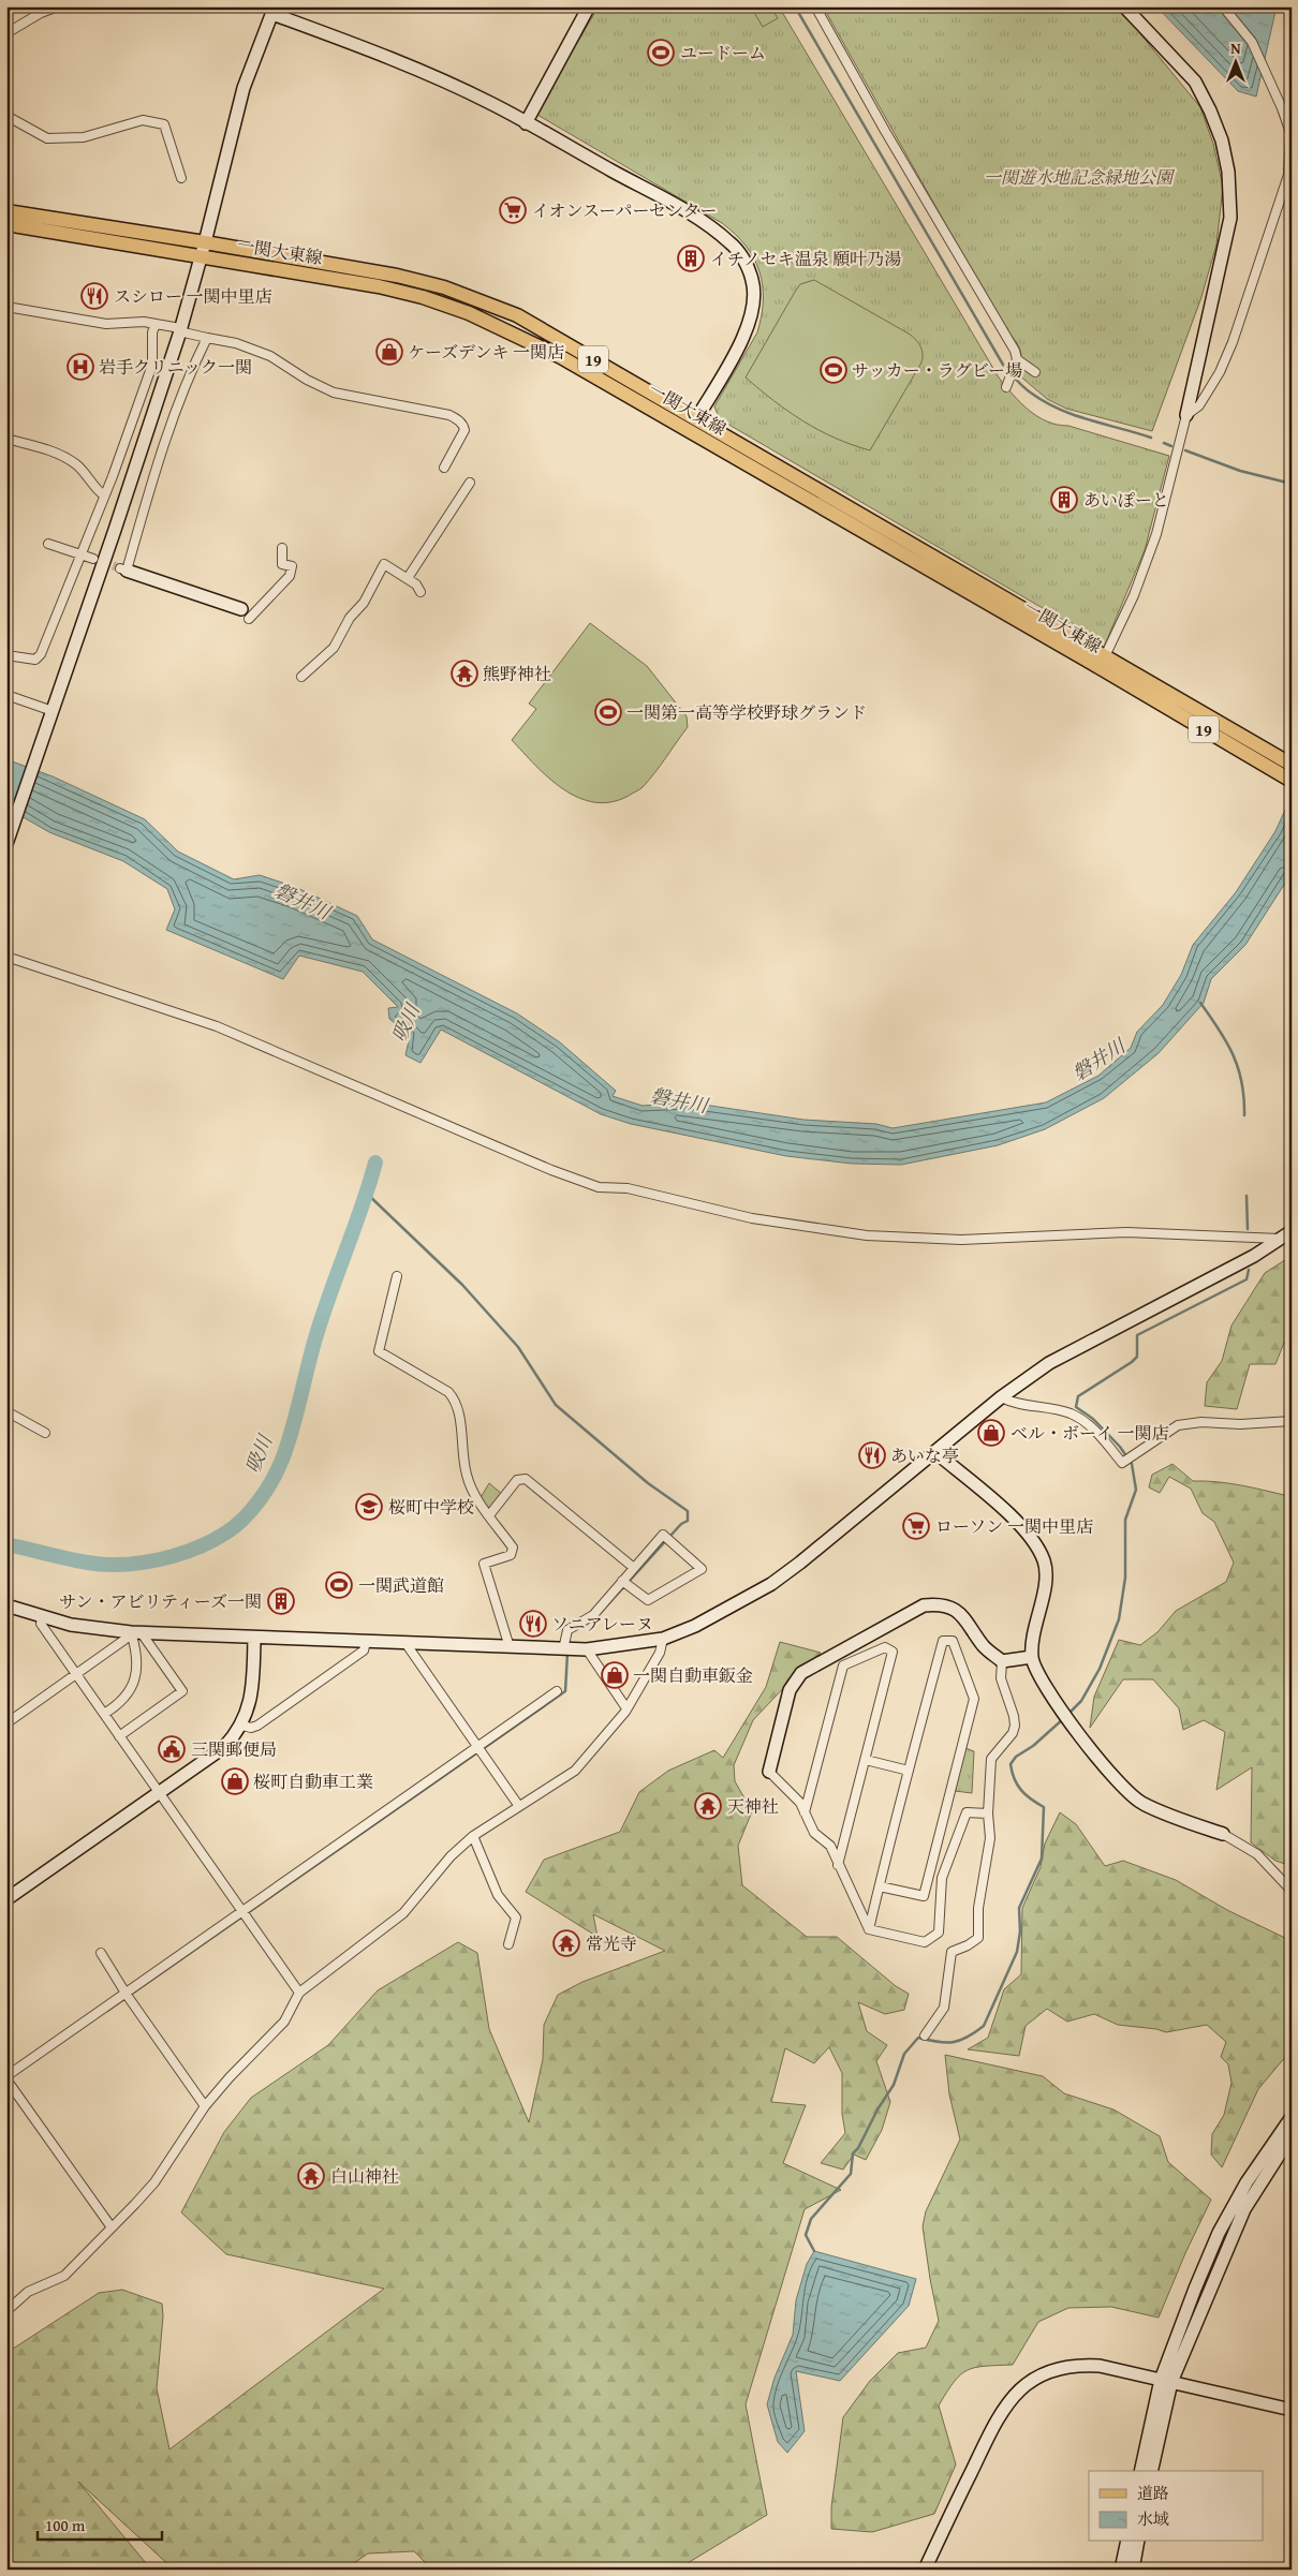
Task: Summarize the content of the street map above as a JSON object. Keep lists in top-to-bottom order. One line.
{"streets":{"main road":["一関大東線","19"]},"water":["磐井川","吸川"],"parks":["一関遊水地記念緑地公園"],"places":{"sports":["ユードーム","サッカー・ラグビー場","一関第一高等学校野球グランド","一関武道館"],"supermarket":["イオンスーパーセンター","ローソン 一関中里店"],"building":["イチノセキ温泉 願叶乃湯","あいぽーと","サン・アビリティーズ一関"],"restaurant":["スシロー 一関中里店","あいな亭","ソニアレーヌ"],"shop":["ケーズデンキ 一関店","ベル・ボーイ 一関店","一関自動車鈑金","桜町自動車工業"],"hospital":["岩手クリニック一関"],"temple":["熊野神社","天神社","常光寺","白山神社"],"school or university":["桜町中学校"],"public building":["三関郵便局"]},"legend":["道路","水域"],"scale_bar":"100 m","north":"top"}
